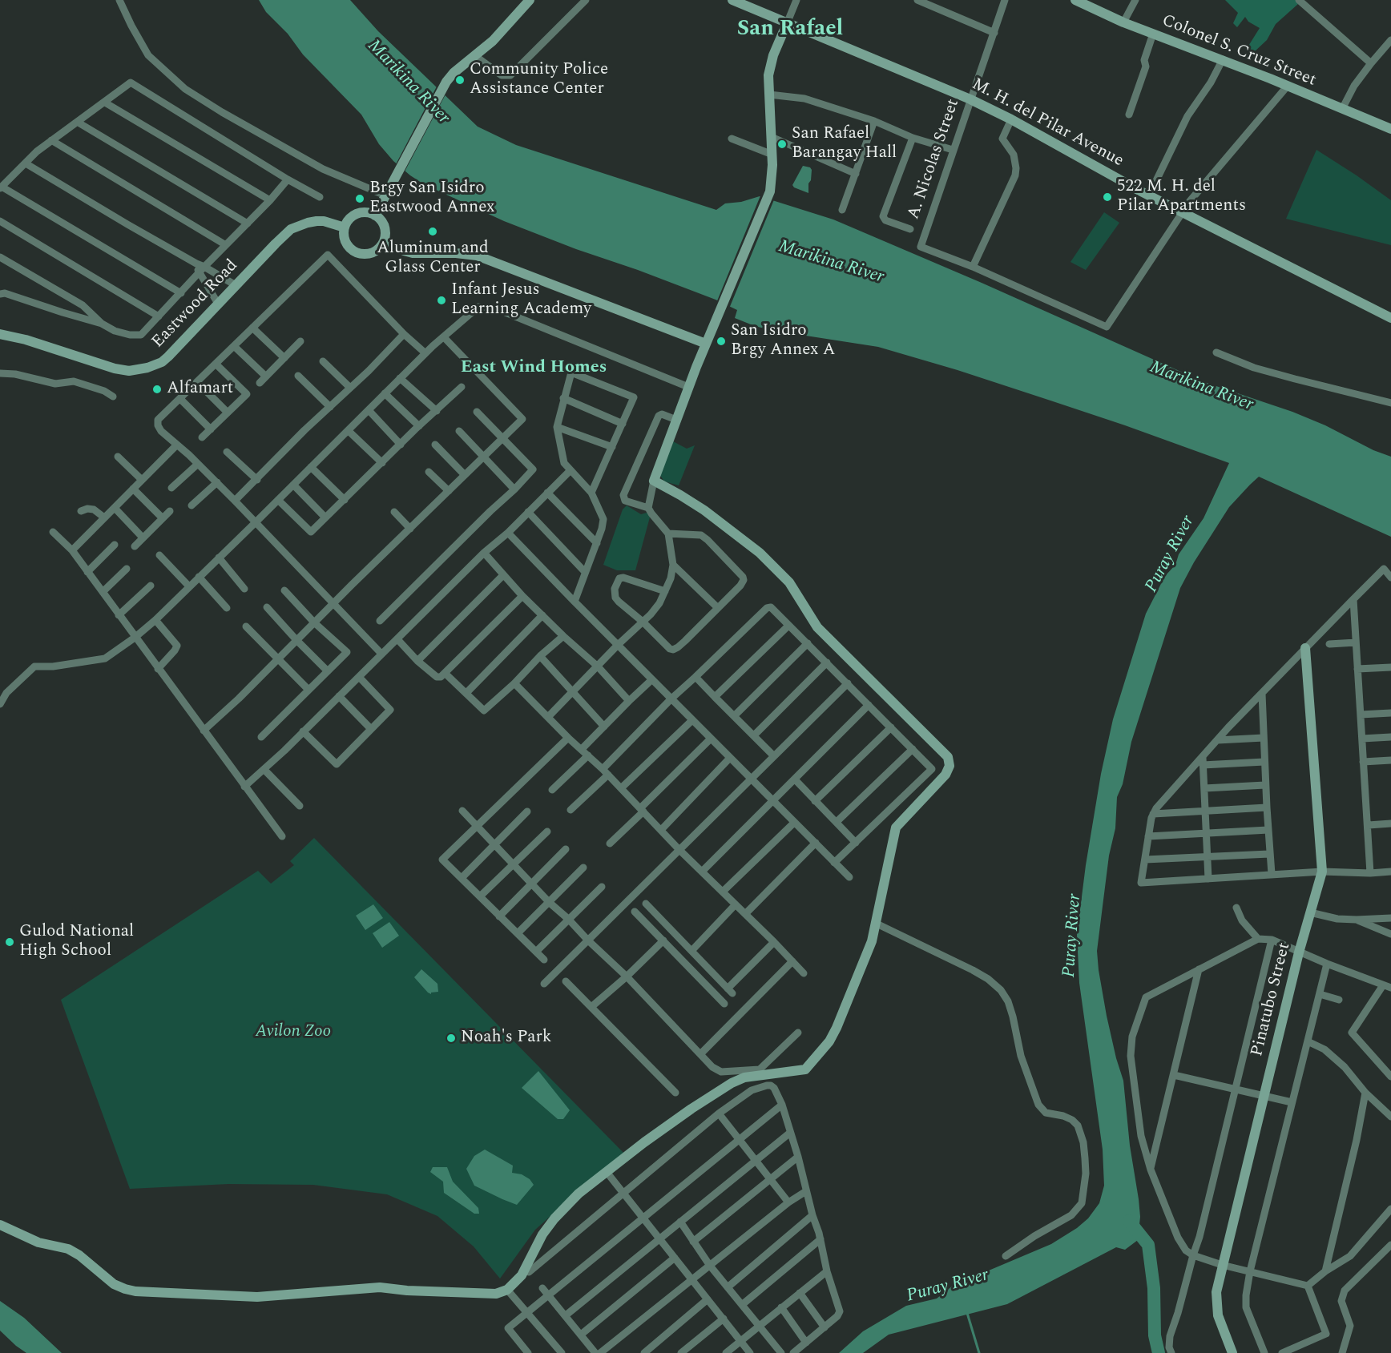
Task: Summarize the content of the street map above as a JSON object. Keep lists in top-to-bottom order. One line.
{"streets":{"street":["Colonel S. Cruz Street","M. H. del Pilar Avenue","A. Nicolas Street","Eastwood Road","Pinatubo Street"]},"crossings":[["M. H. del Pilar Avenue","A. Nicolas Street"]],"districts":["San Rafael","East Wind Homes"],"water":["Marikina River","Puray River"],"parks":["Avilon Zoo"],"places":["Community Police Assistance Center","San Rafael Barangay Hall","522 M. H. del Pilar Apartments","Brgy San Isidro Eastwood Annex","Aluminum and Glass Center","Infant Jesus Learning Academy","San Isidro Brgy Annex A","Alfamart","Gulod National High School","Noah's Park"]}
